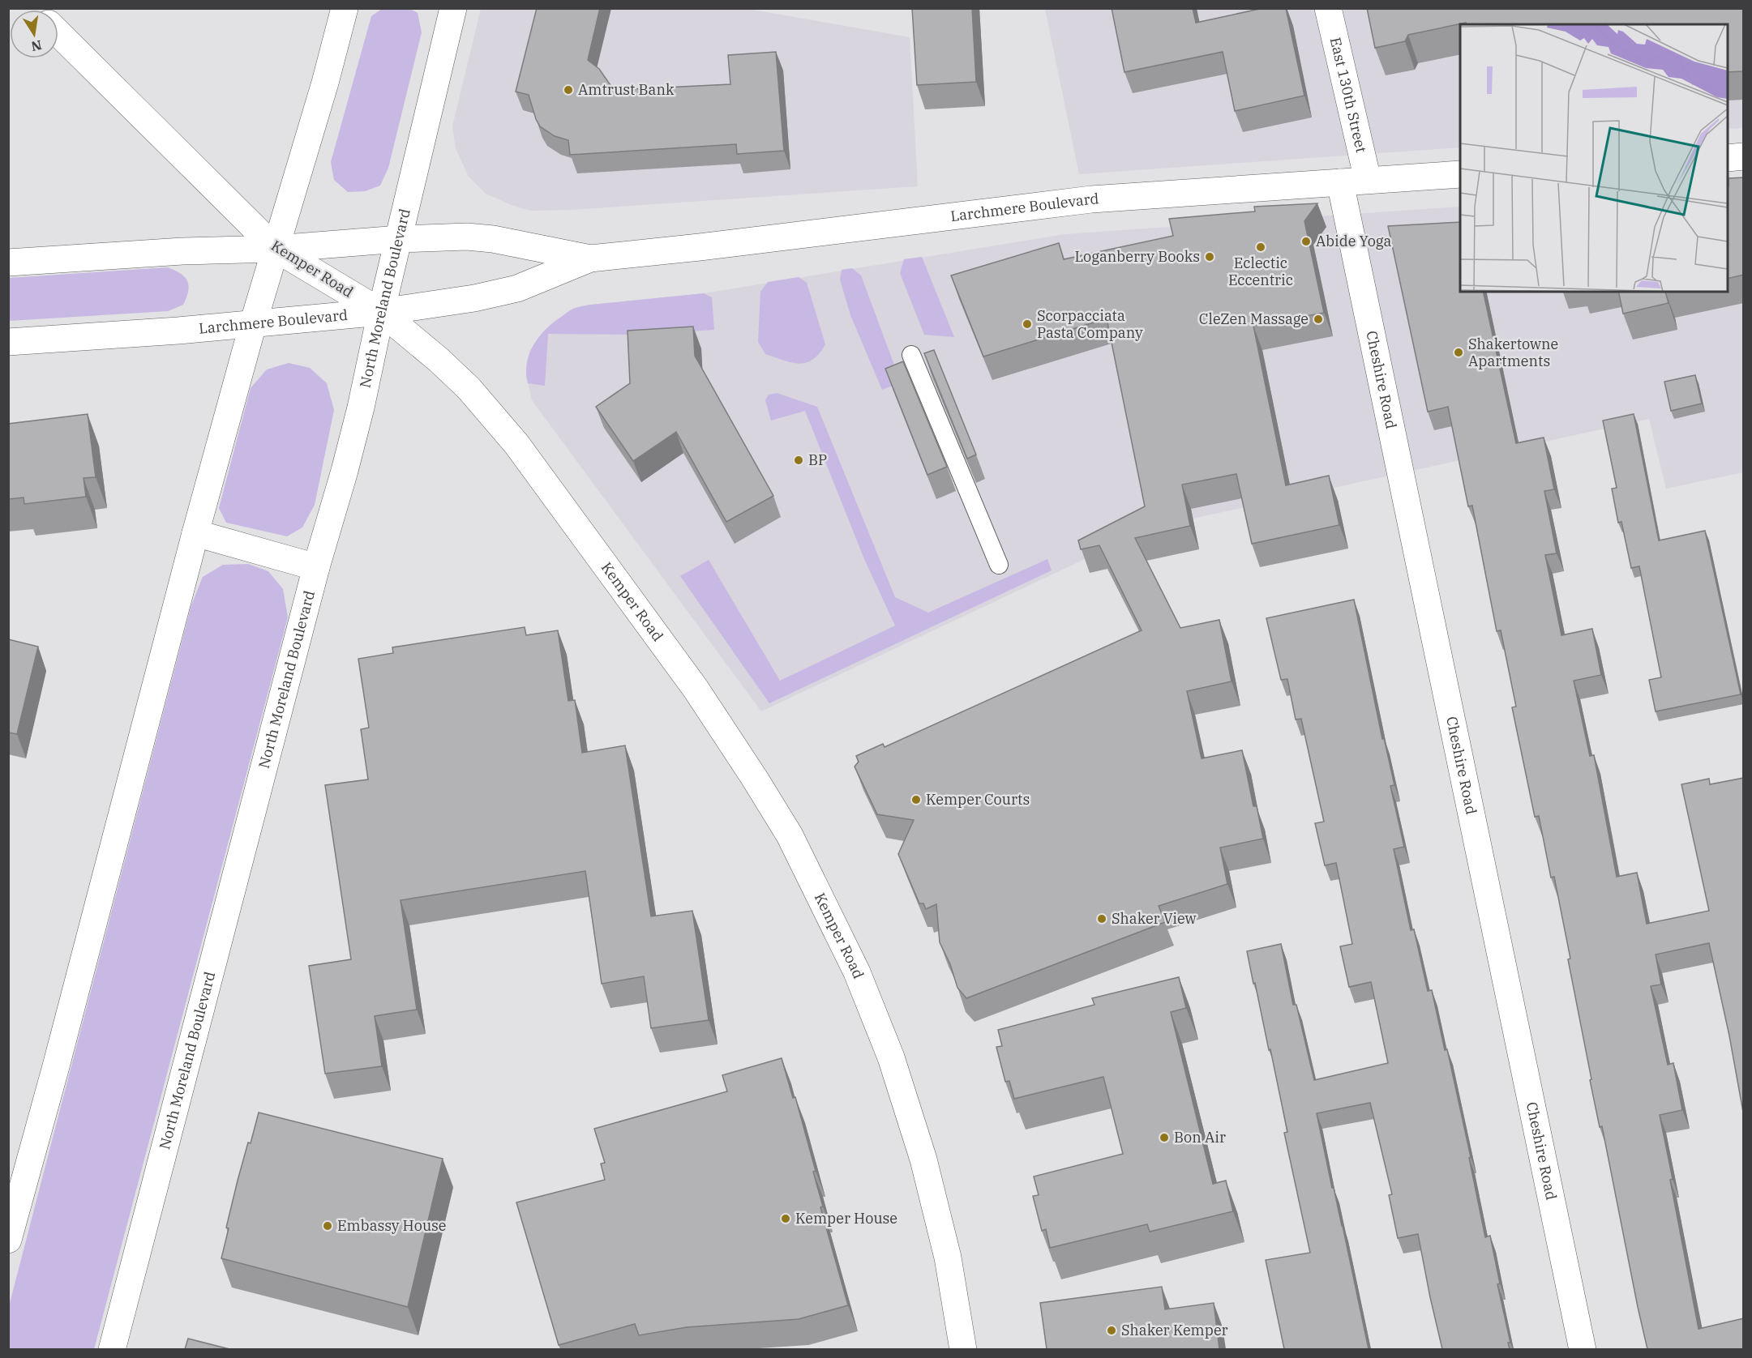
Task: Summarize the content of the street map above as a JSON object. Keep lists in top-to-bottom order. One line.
{"streets":{"main road":["East 130th Street","Larchmere Boulevard","Kemper Road","North Moreland Boulevard","Cheshire Road"]},"crossings":[["East 130th Street","Larchmere Boulevard"],["Larchmere Boulevard","Kemper Road"],["Larchmere Boulevard","North Moreland Boulevard"],["Larchmere Boulevard","Cheshire Road"],["Kemper Road","North Moreland Boulevard"]],"places":["Amtrust Bank","Abide Yoga","Eclectic Eccentric","Loganberry Books","CleZen Massage","Scorpacciata Pasta Company","Shakertowne Apartments","BP","Kemper Courts","Shaker View","Bon Air","Kemper House","Embassy House","Shaker Kemper"],"north":"bottom"}
